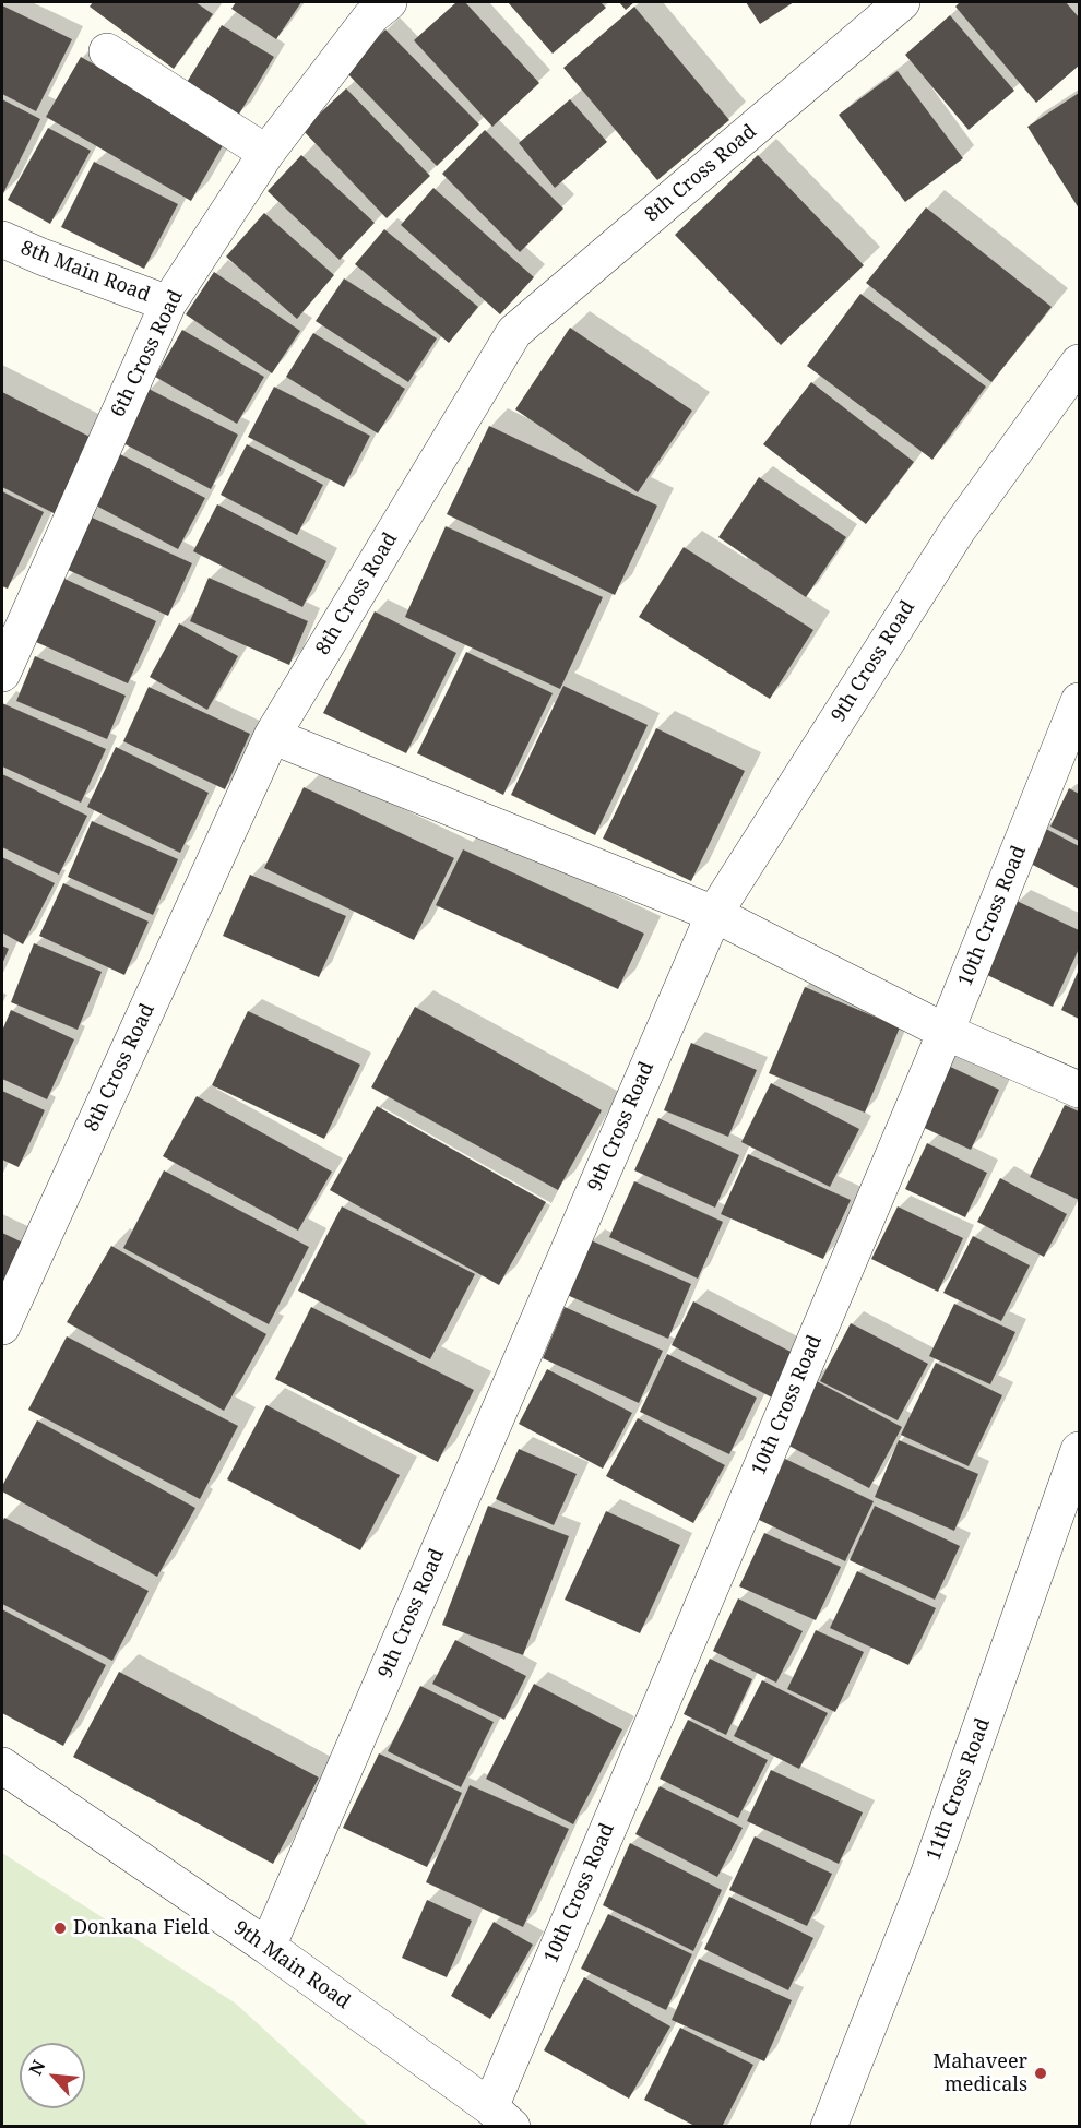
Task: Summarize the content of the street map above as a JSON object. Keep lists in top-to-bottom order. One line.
{"streets":{"street":["8th Cross Road","8th Main Road","6th Cross Road","9th Cross Road","10th Cross Road","11th Cross Road","9th Main Road"]},"crossings":[["8th Main Road","6th Cross Road"],["9th Cross Road","9th Main Road"],["10th Cross Road","9th Main Road"]],"places":["Donkana Field","Mahaveer medicals"],"north":"top left"}
